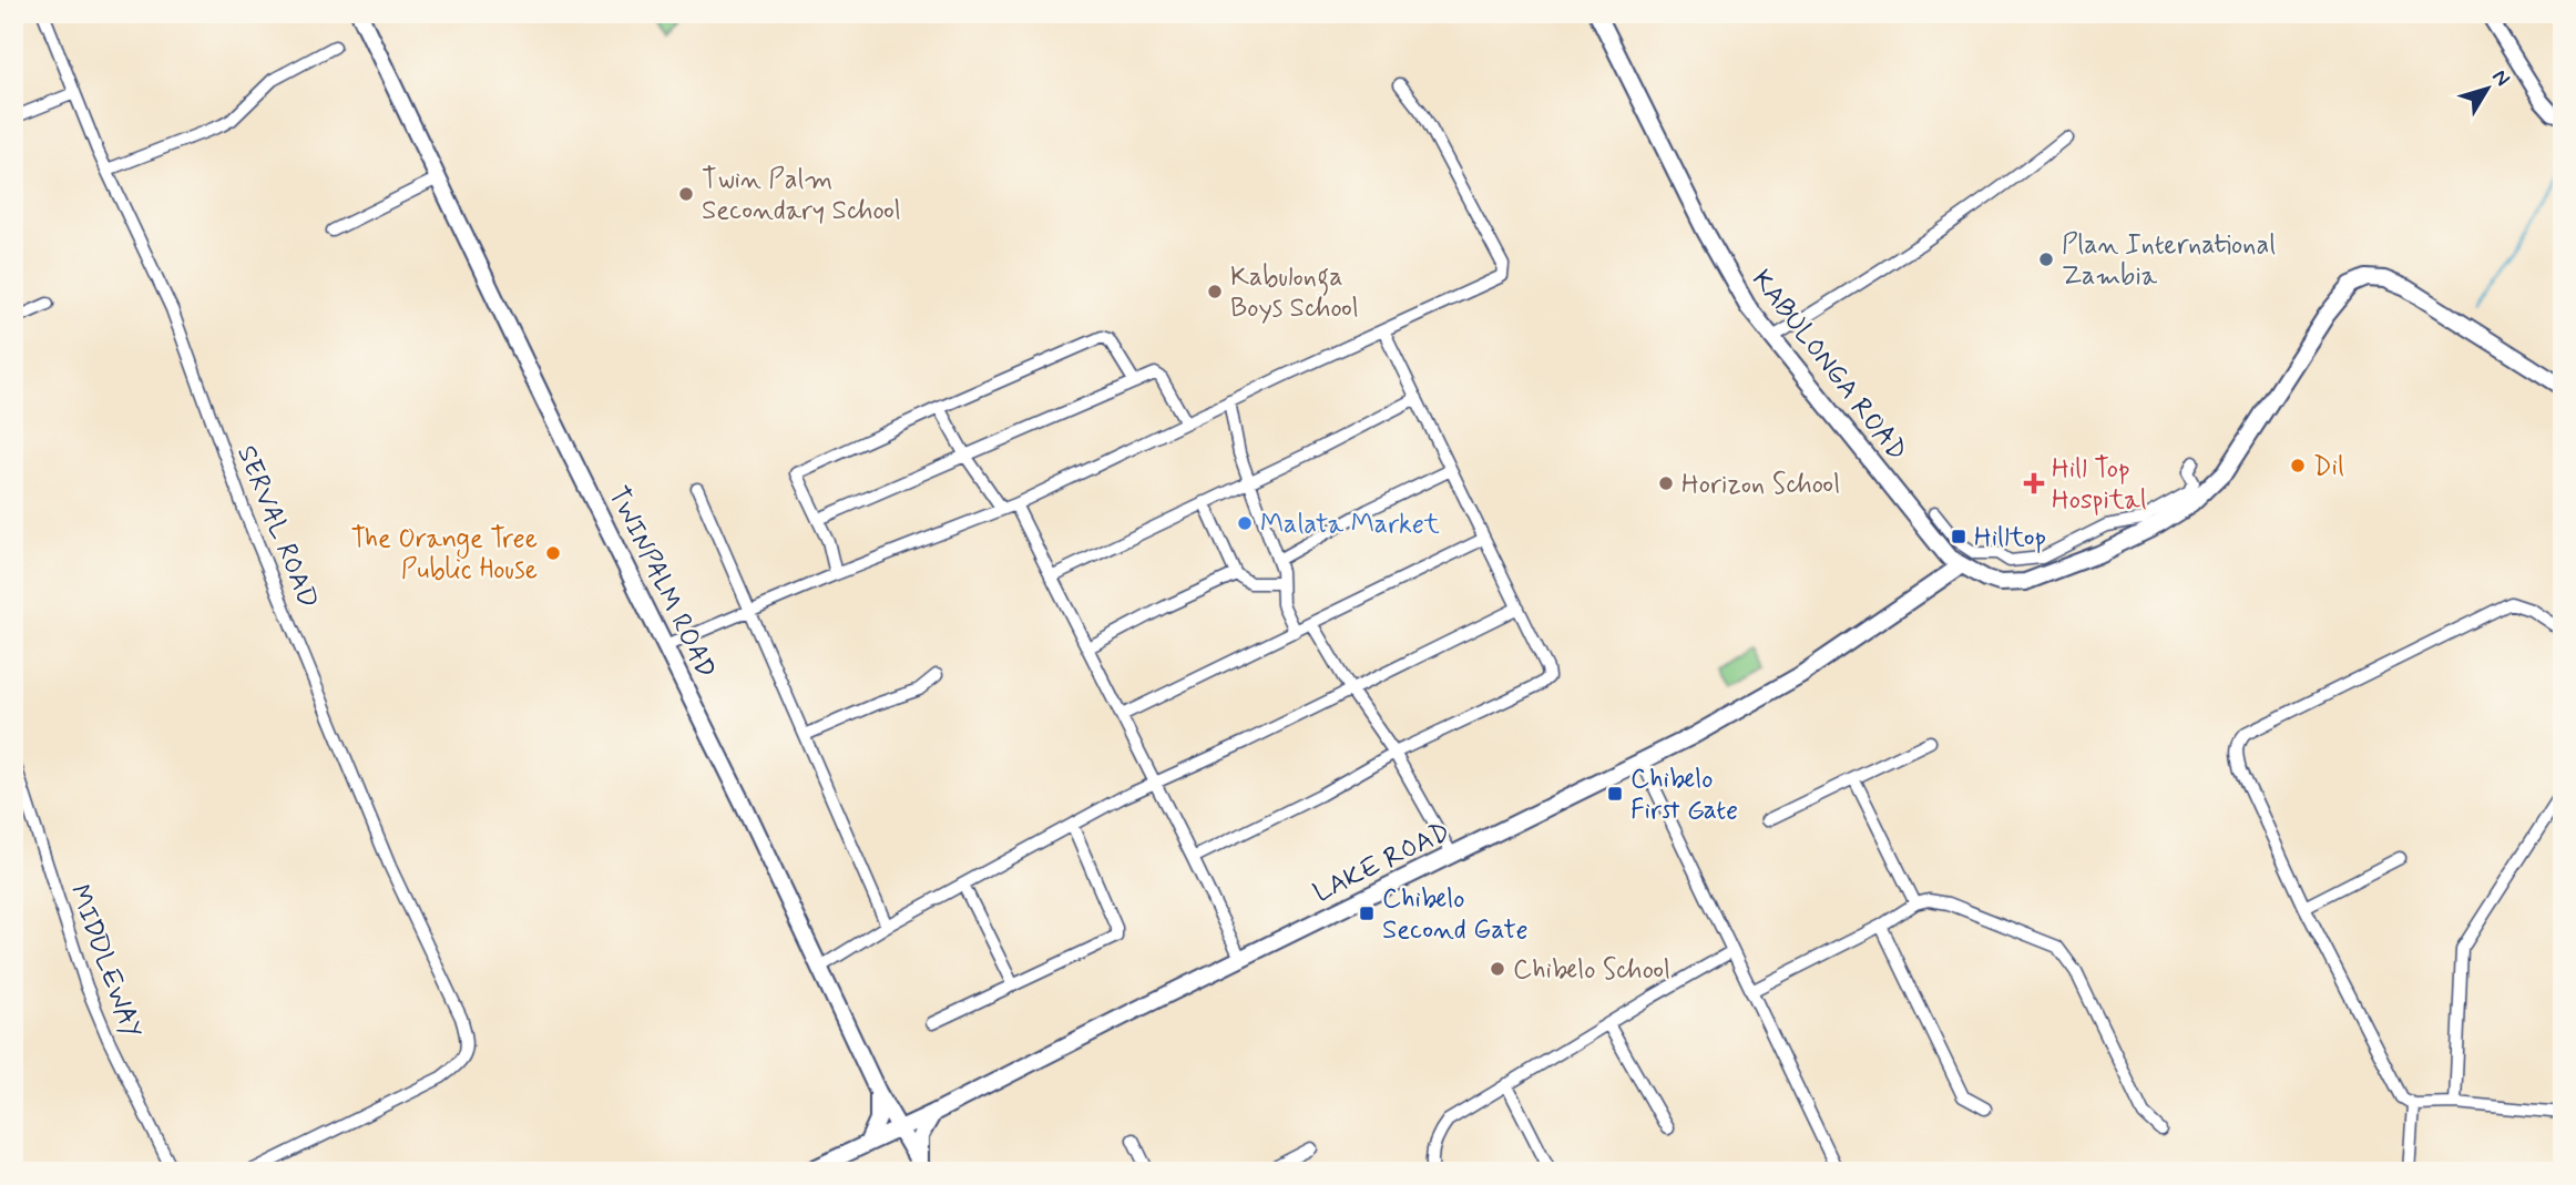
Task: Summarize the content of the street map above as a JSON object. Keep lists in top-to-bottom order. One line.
{"streets":{"main road":["KABULONGA ROAD","TWINPALM ROAD","LAKE ROAD"],"street":["SERVAL ROAD","MIDDLEWAY"]},"crossings":[["KABULONGA ROAD","LAKE ROAD"],["TWINPALM ROAD","LAKE ROAD"]],"places":{"other":["Twin Palm Secondary School","Plan International Zambia","Kabulonga Boys School","Dil","Horizon School","Malata Market","The Orange Tree Public House","Chibelo School"],"health":["Hill Top Hospital"],"transit":["Hilltop","Chibelo First Gate","Chibelo Second Gate"]},"north":"top right"}
